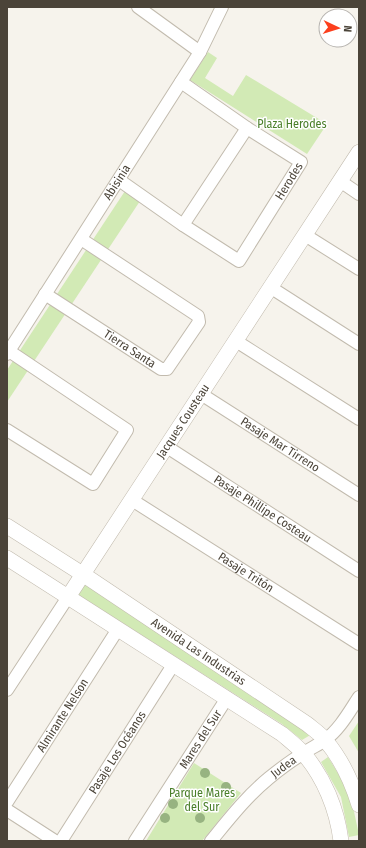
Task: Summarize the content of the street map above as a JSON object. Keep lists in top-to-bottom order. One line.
{"streets":{"street":["Abisinia","Herodes","Tierra Santa","Jacques Cousteau","Pasaje Mar Tirreno","Pasaje Phillipe Costeau","Pasaje Tritón","Avenida Las Industrias","Almirante Nelson","Mares del Sur","Pasaje Los Océanos","Judea"]},"crossings":[["Abisinia","Herodes"],["Abisinia","Tierra Santa"],["Jacques Cousteau","Pasaje Mar Tirreno"],["Jacques Cousteau","Pasaje Phillipe Costeau"],["Jacques Cousteau","Pasaje Tritón"],["Jacques Cousteau","Avenida Las Industrias"],["Avenida Las Industrias","Almirante Nelson"],["Avenida Las Industrias","Mares del Sur"],["Avenida Las Industrias","Pasaje Los Océanos"],["Avenida Las Industrias","Judea"]],"parks":["Plaza Herodes","Parque Mares del Sur"],"north":"right"}
